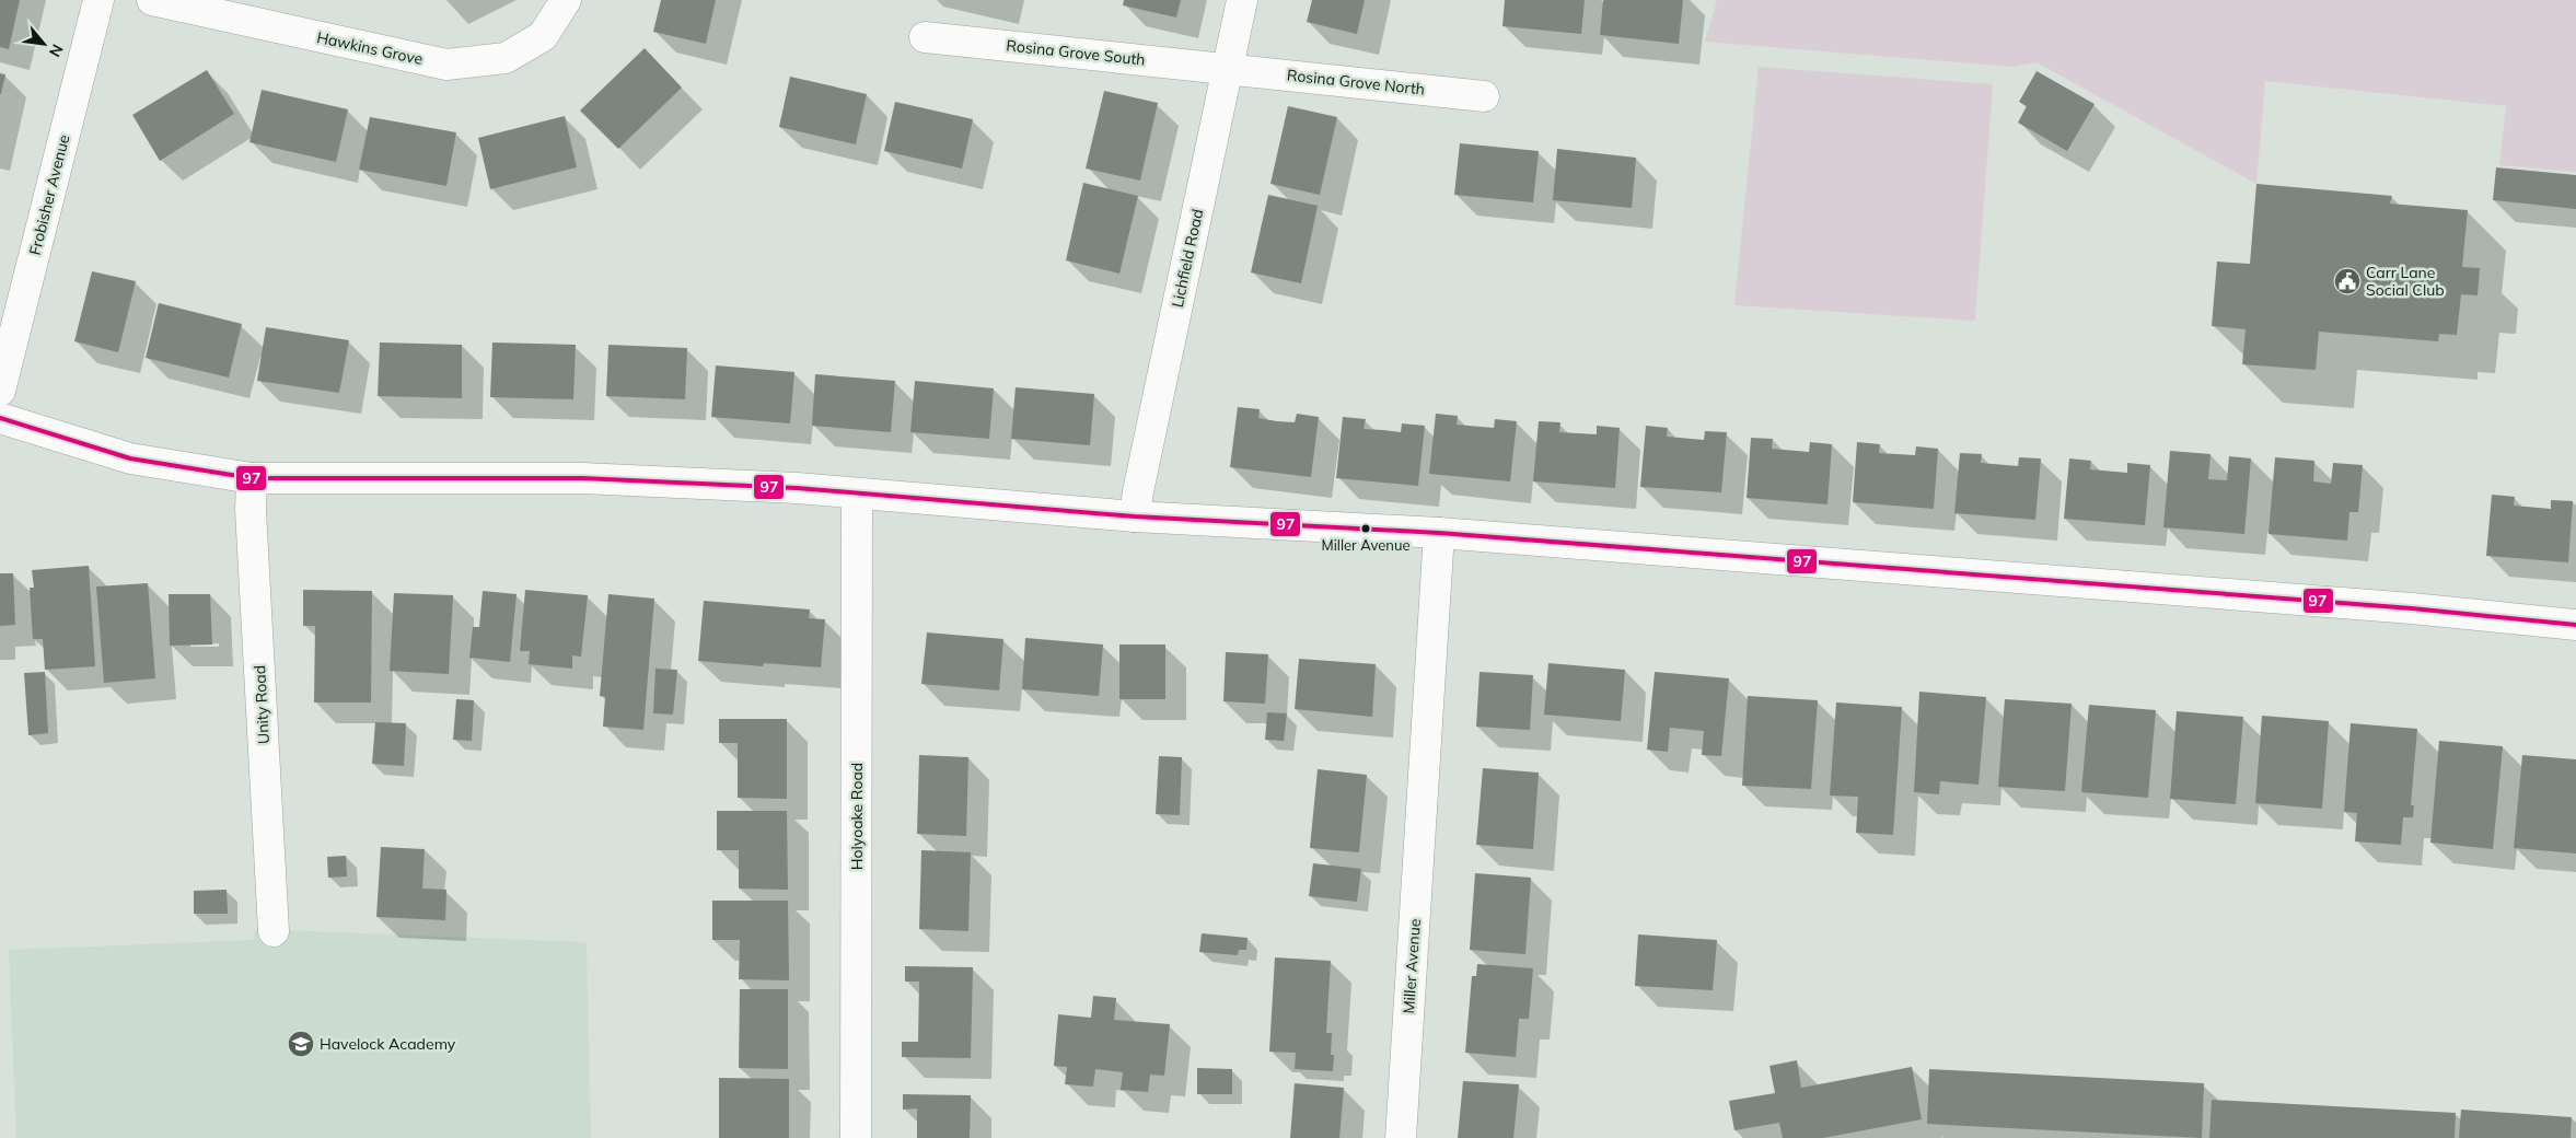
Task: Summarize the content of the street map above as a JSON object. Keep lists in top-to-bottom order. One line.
{"streets":{"street":["Hawkins Grove","Rosina Grove South","Rosina Grove North","Frobisher Avenue","Lichfield Road","Unity Road","Holyoake Road","Miller Avenue"]},"crossings":[["Rosina Grove South","Rosina Grove North"],["Rosina Grove South","Lichfield Road"],["Rosina Grove North","Lichfield Road"]],"places":{"public building":["Carr Lane Social Club"],"other":["Miller Avenue"],"school or university":["Havelock Academy"]},"lines":["transit line 97"],"north":"bottom right"}
